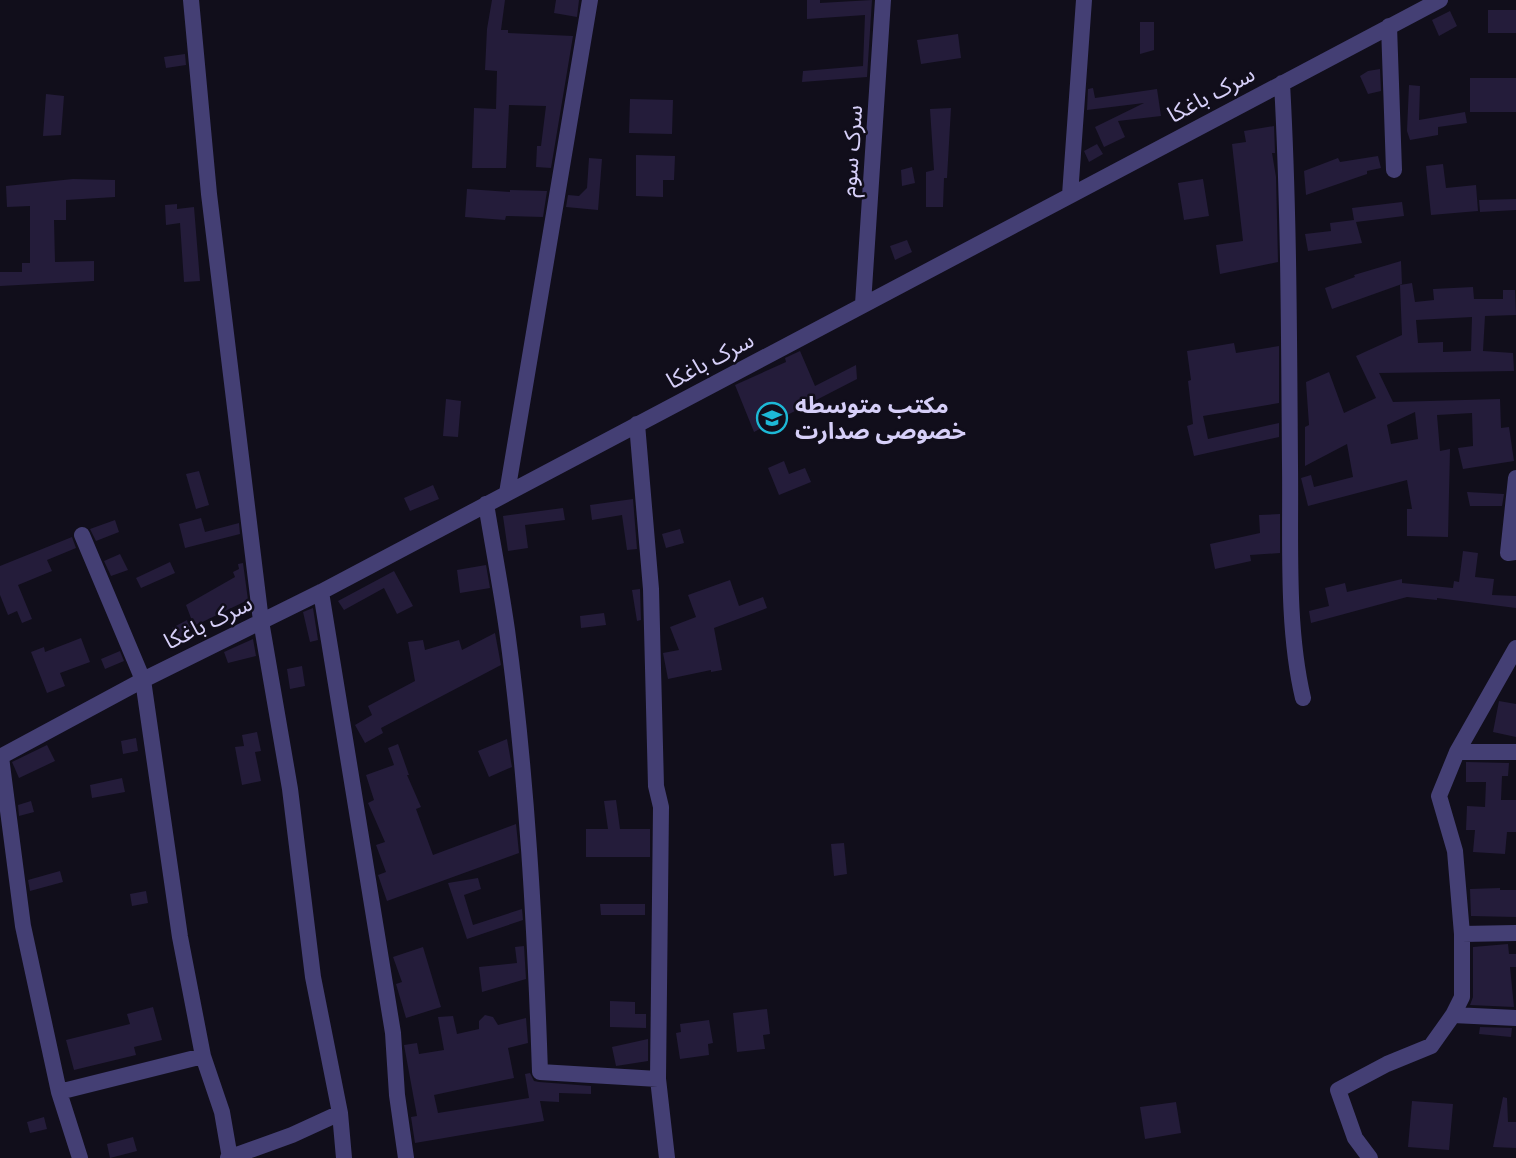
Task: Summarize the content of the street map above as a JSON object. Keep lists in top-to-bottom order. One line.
{"streets":{"street":["سرک باغکا","سرک سوم"]},"crossings":[["سرک باغکا","سرک سوم"]],"places":{"school or university":["مکتب متوسطه خصوصی صدارت"]}}
